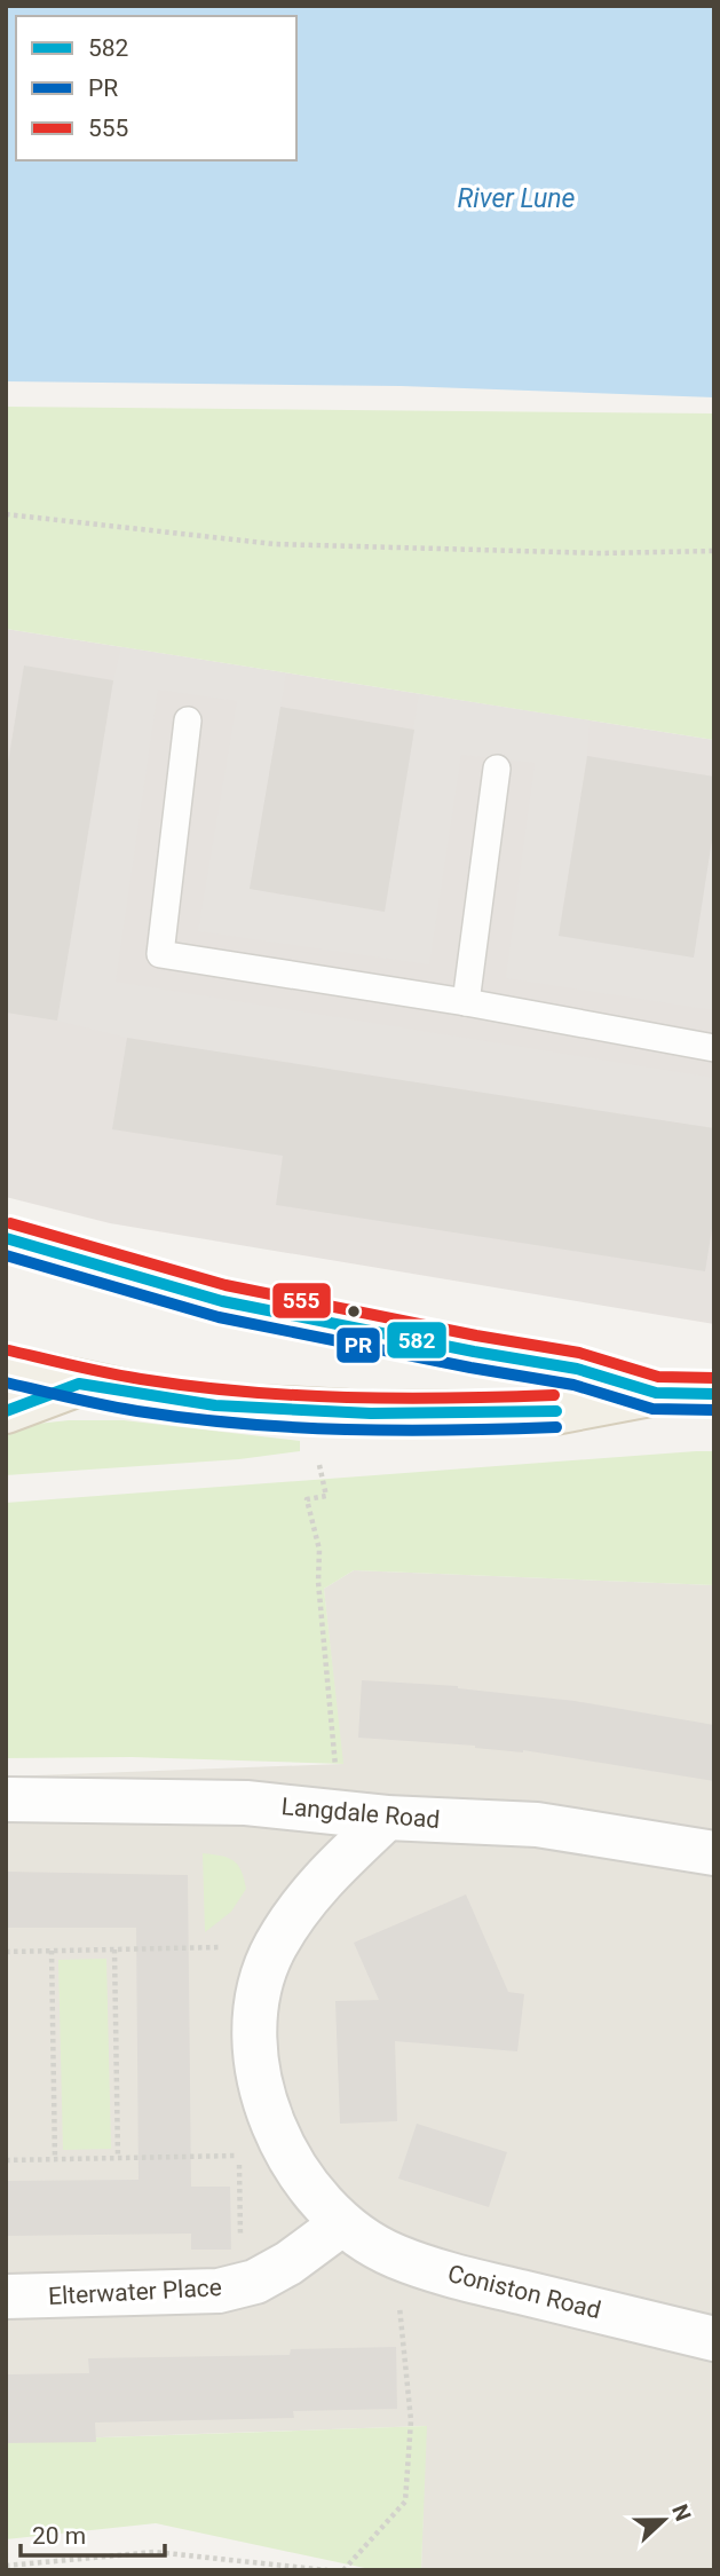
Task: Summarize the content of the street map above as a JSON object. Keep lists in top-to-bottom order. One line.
{"streets":{"street":["Langdale Road","Elterwater Place","Coniston Road"]},"crossings":[["Elterwater Place","Coniston Road"]],"water":["River Lune"],"lines":["transit line 555","transit line 582","transit line PR"],"legend":["582","PR","555"],"scale_bar":"20 m","north":"right"}
